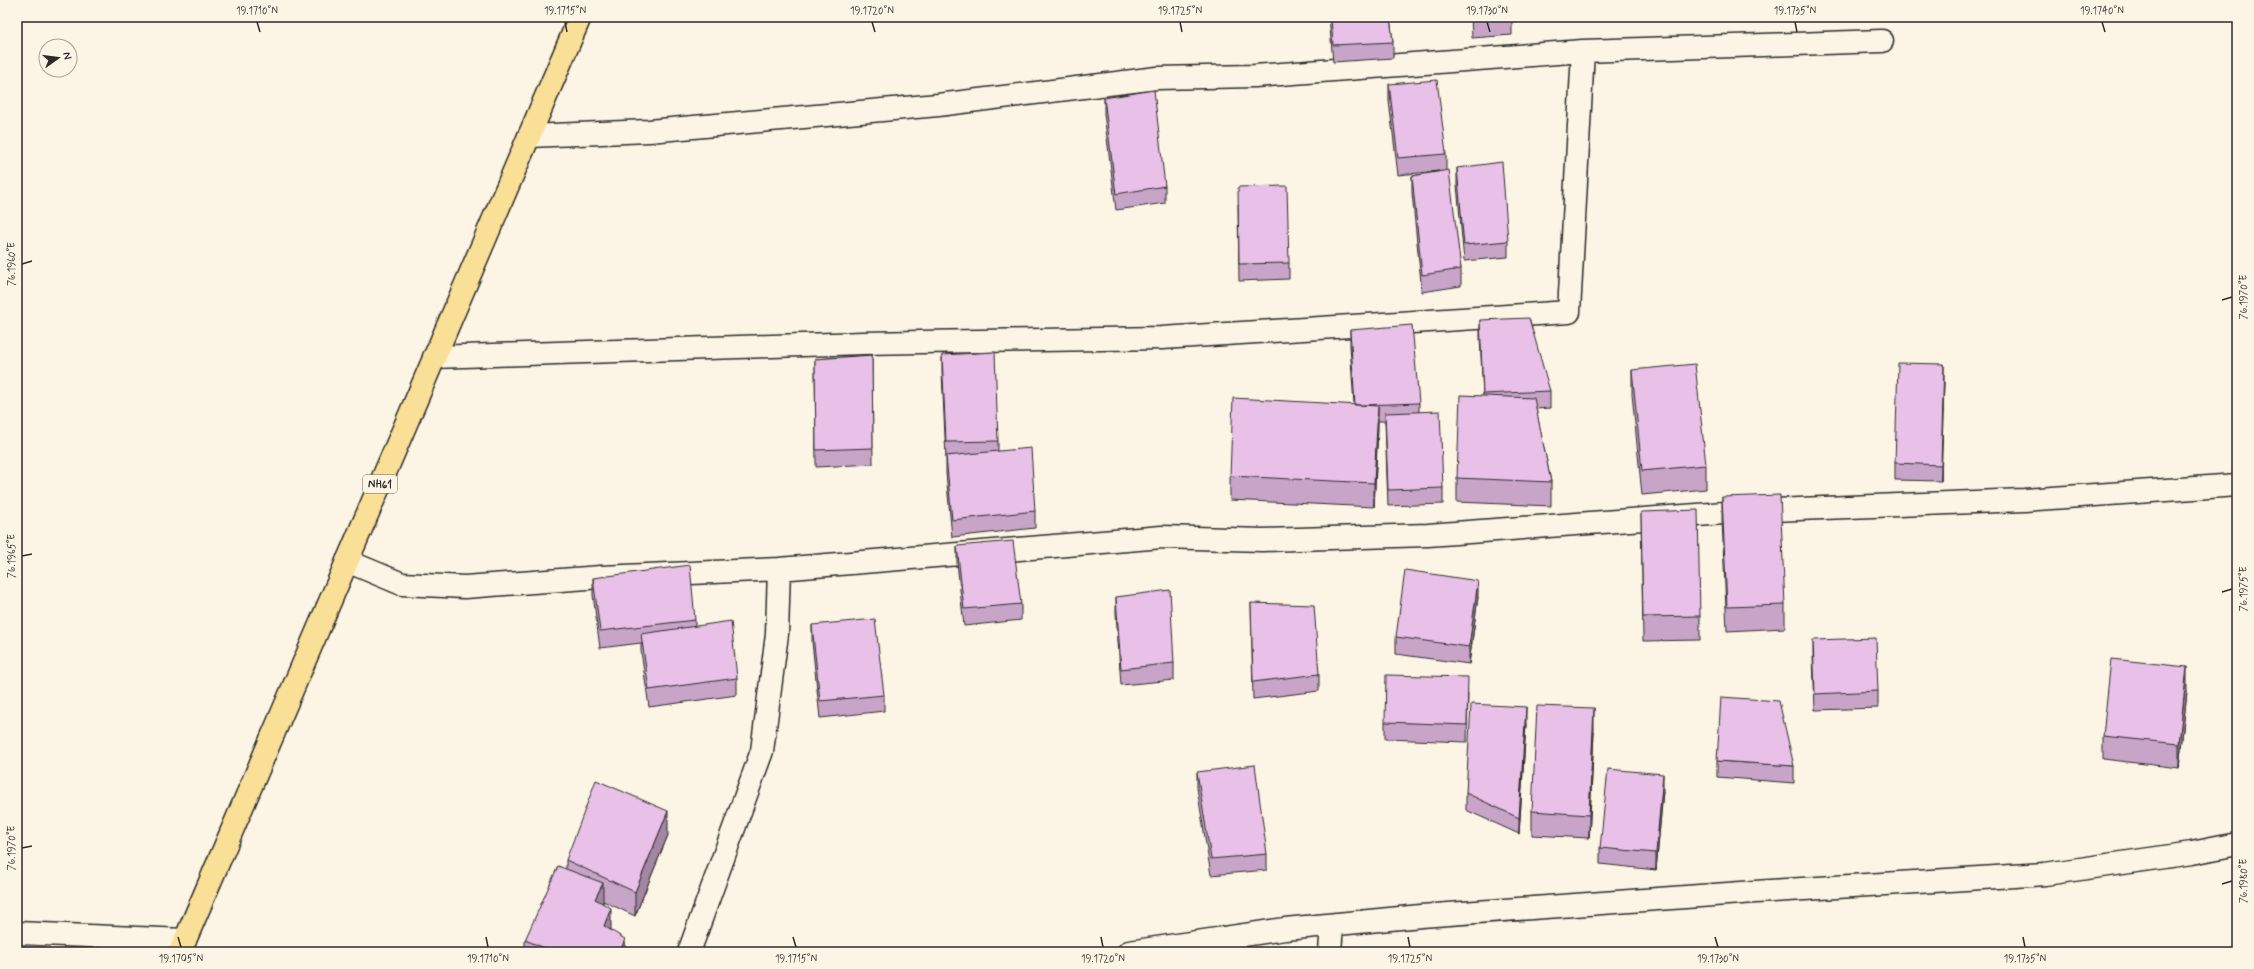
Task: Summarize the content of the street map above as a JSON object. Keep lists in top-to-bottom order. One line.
{"streets":{"highway":["NH61"]},"north":"right","coordinates":["19.1710°N","19.1715°N","19.1720°N","19.1725°N","19.1730°N","19.1735°N","19.1740°N","76.1960°E","76.1970°E","76.1965°E","76.1975°E","76.1980°E","19.1705°N"]}
